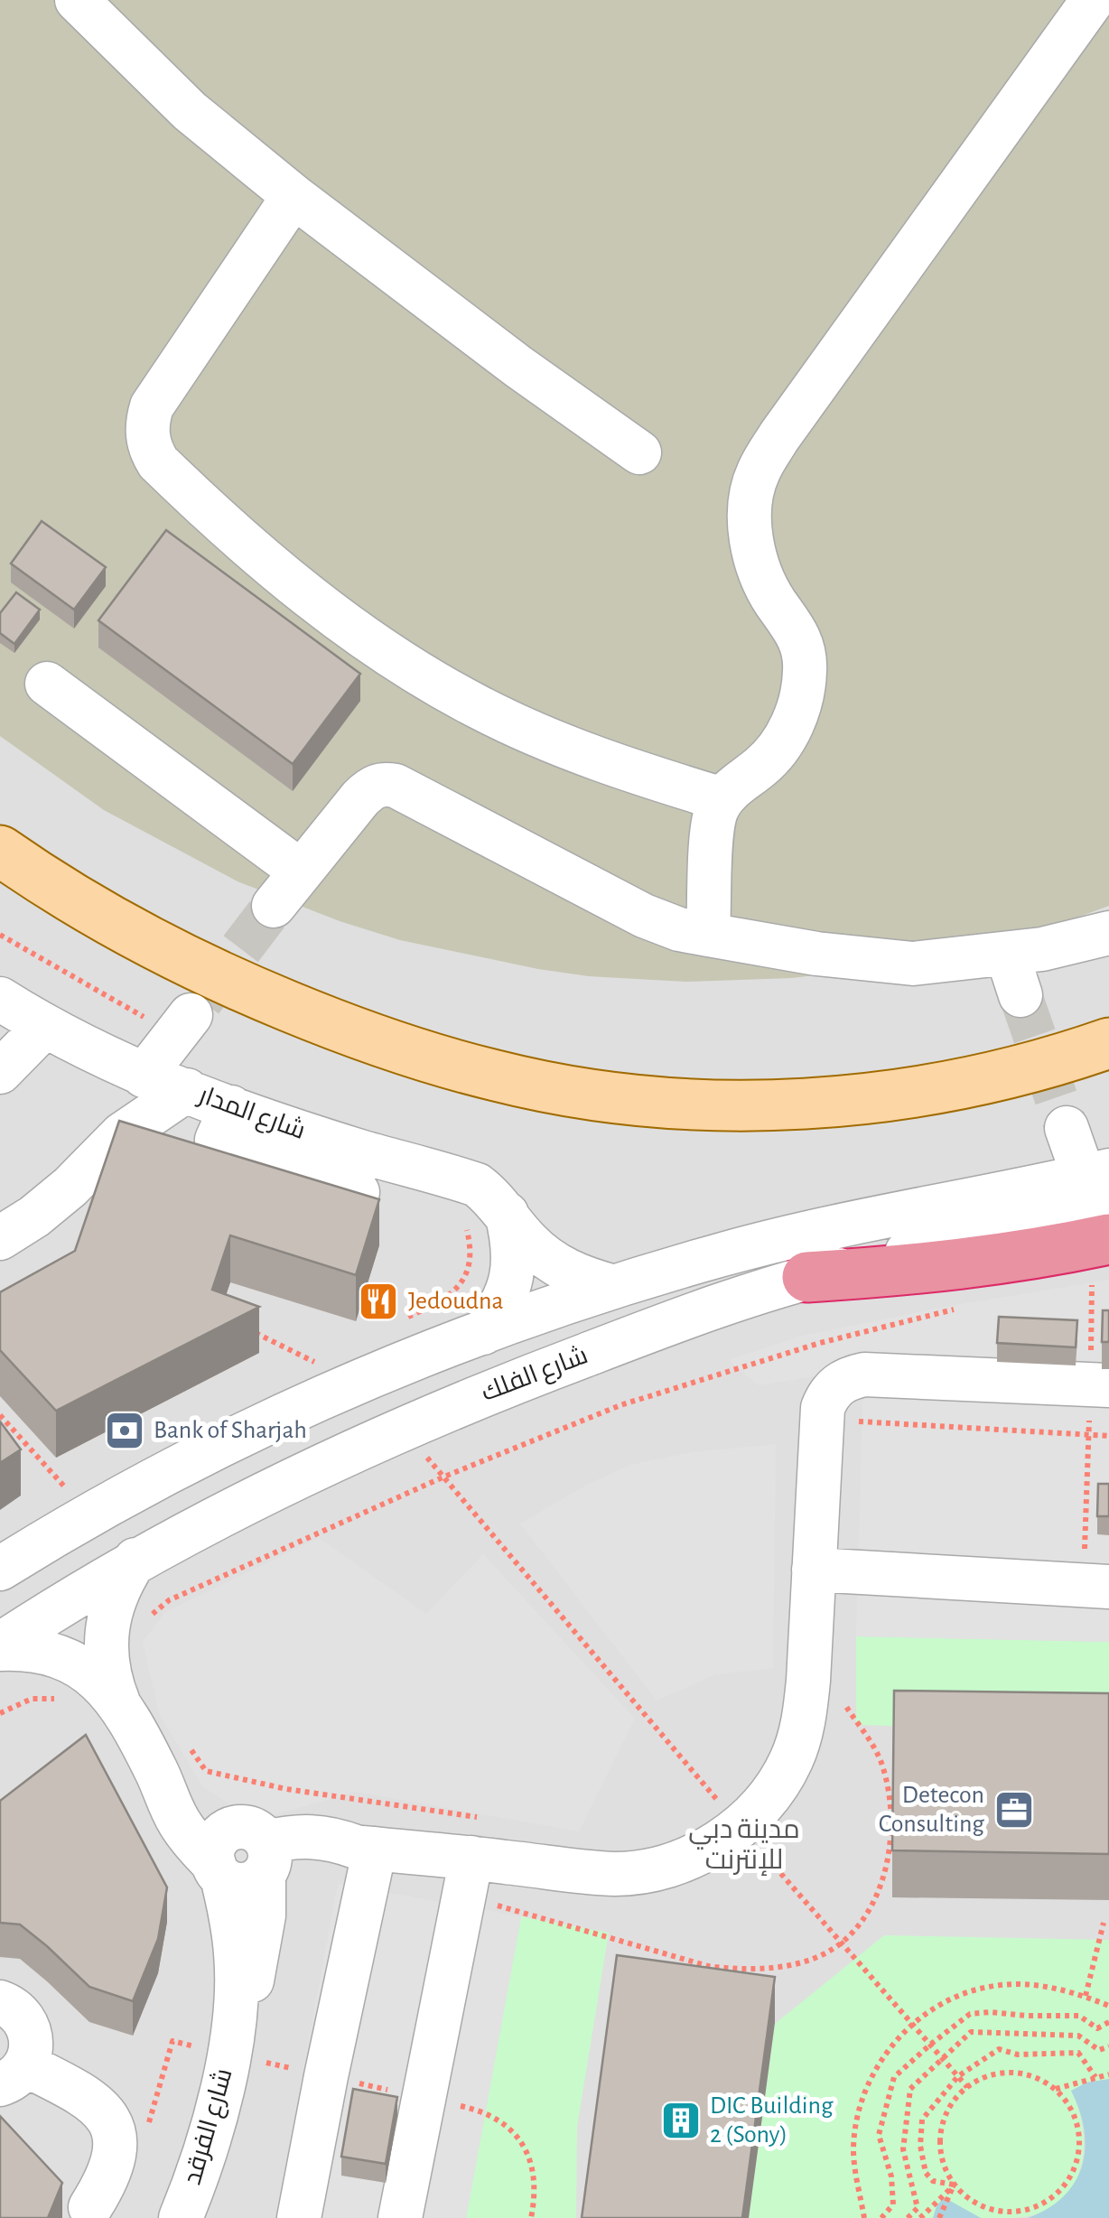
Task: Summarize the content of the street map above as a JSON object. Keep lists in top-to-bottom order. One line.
{"streets":{"street":["شارع المدار","شارع الفلك","شارع الفرقد"]},"districts":["مدينة دبي للإنترنت"],"places":{"restaurant":["Jedoudna"],"bank":["Bank of Sharjah"],"office":["Detecon Consulting"],"building":["DIC Building 2 (Sony)"]}}
